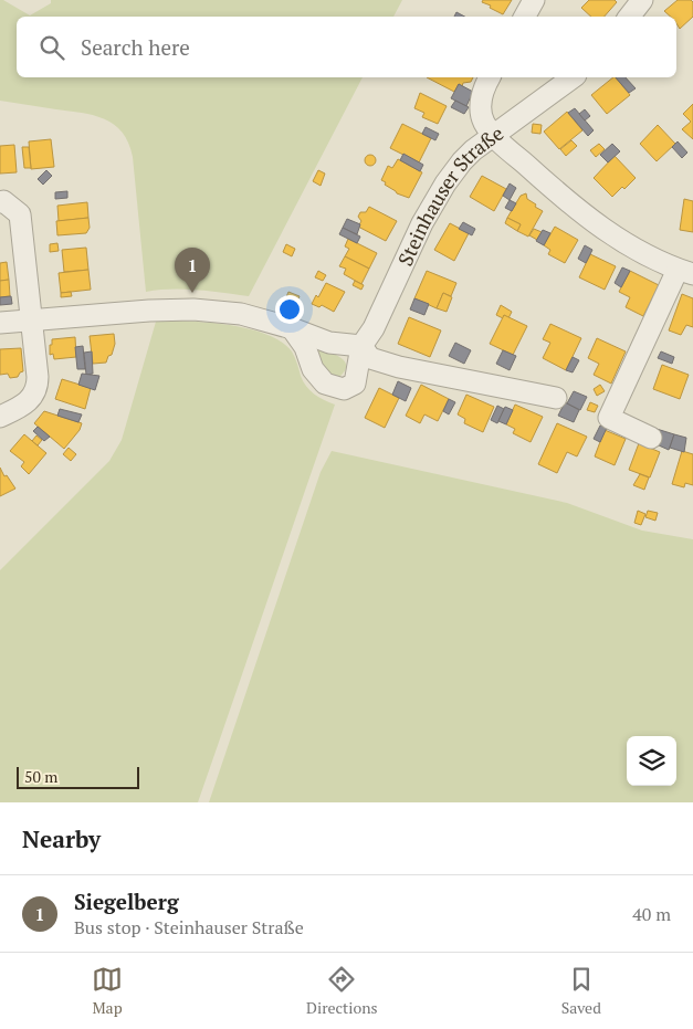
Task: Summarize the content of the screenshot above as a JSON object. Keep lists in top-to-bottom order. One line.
{"streets":{"street":["Steinhauser Straße"]},"scale_bar":"50 m","page":{"search":"Search here","pins":"1","scale":"50 m","heading":"Nearby","list":[{"mark":"1","name":"Siegelberg","note":"Bus stop · Steinhauser Straße","value":"40 m"}],"nav":["Map","Directions","Saved"]}}
